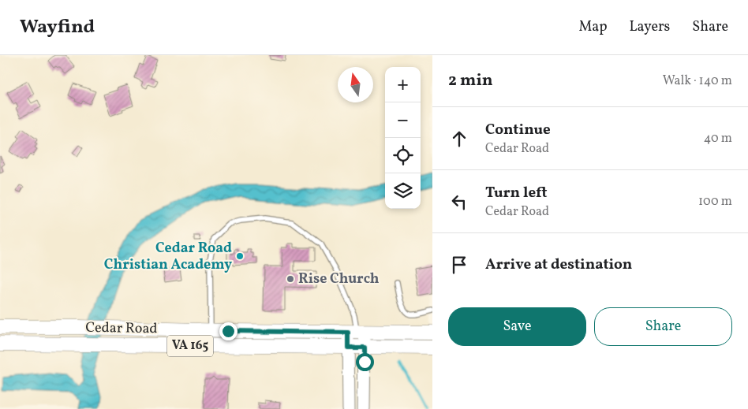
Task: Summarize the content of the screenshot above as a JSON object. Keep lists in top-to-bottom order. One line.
{"streets":{"main road":["Cedar Road","VA 165"]},"places":["Cedar Road Christian Academy","Rise Church"],"north":"top","page":{"header":"Wayfind","nav":["Map","Layers","Share"],"heading":["2 min","Walk · 140 m"],"map_buttons":["+","−"],"list":[["Continue","Cedar Road","40 m"],["Turn left","Cedar Road","100 m"],"Arrive at destination"],"buttons":["Save","Share"]}}
